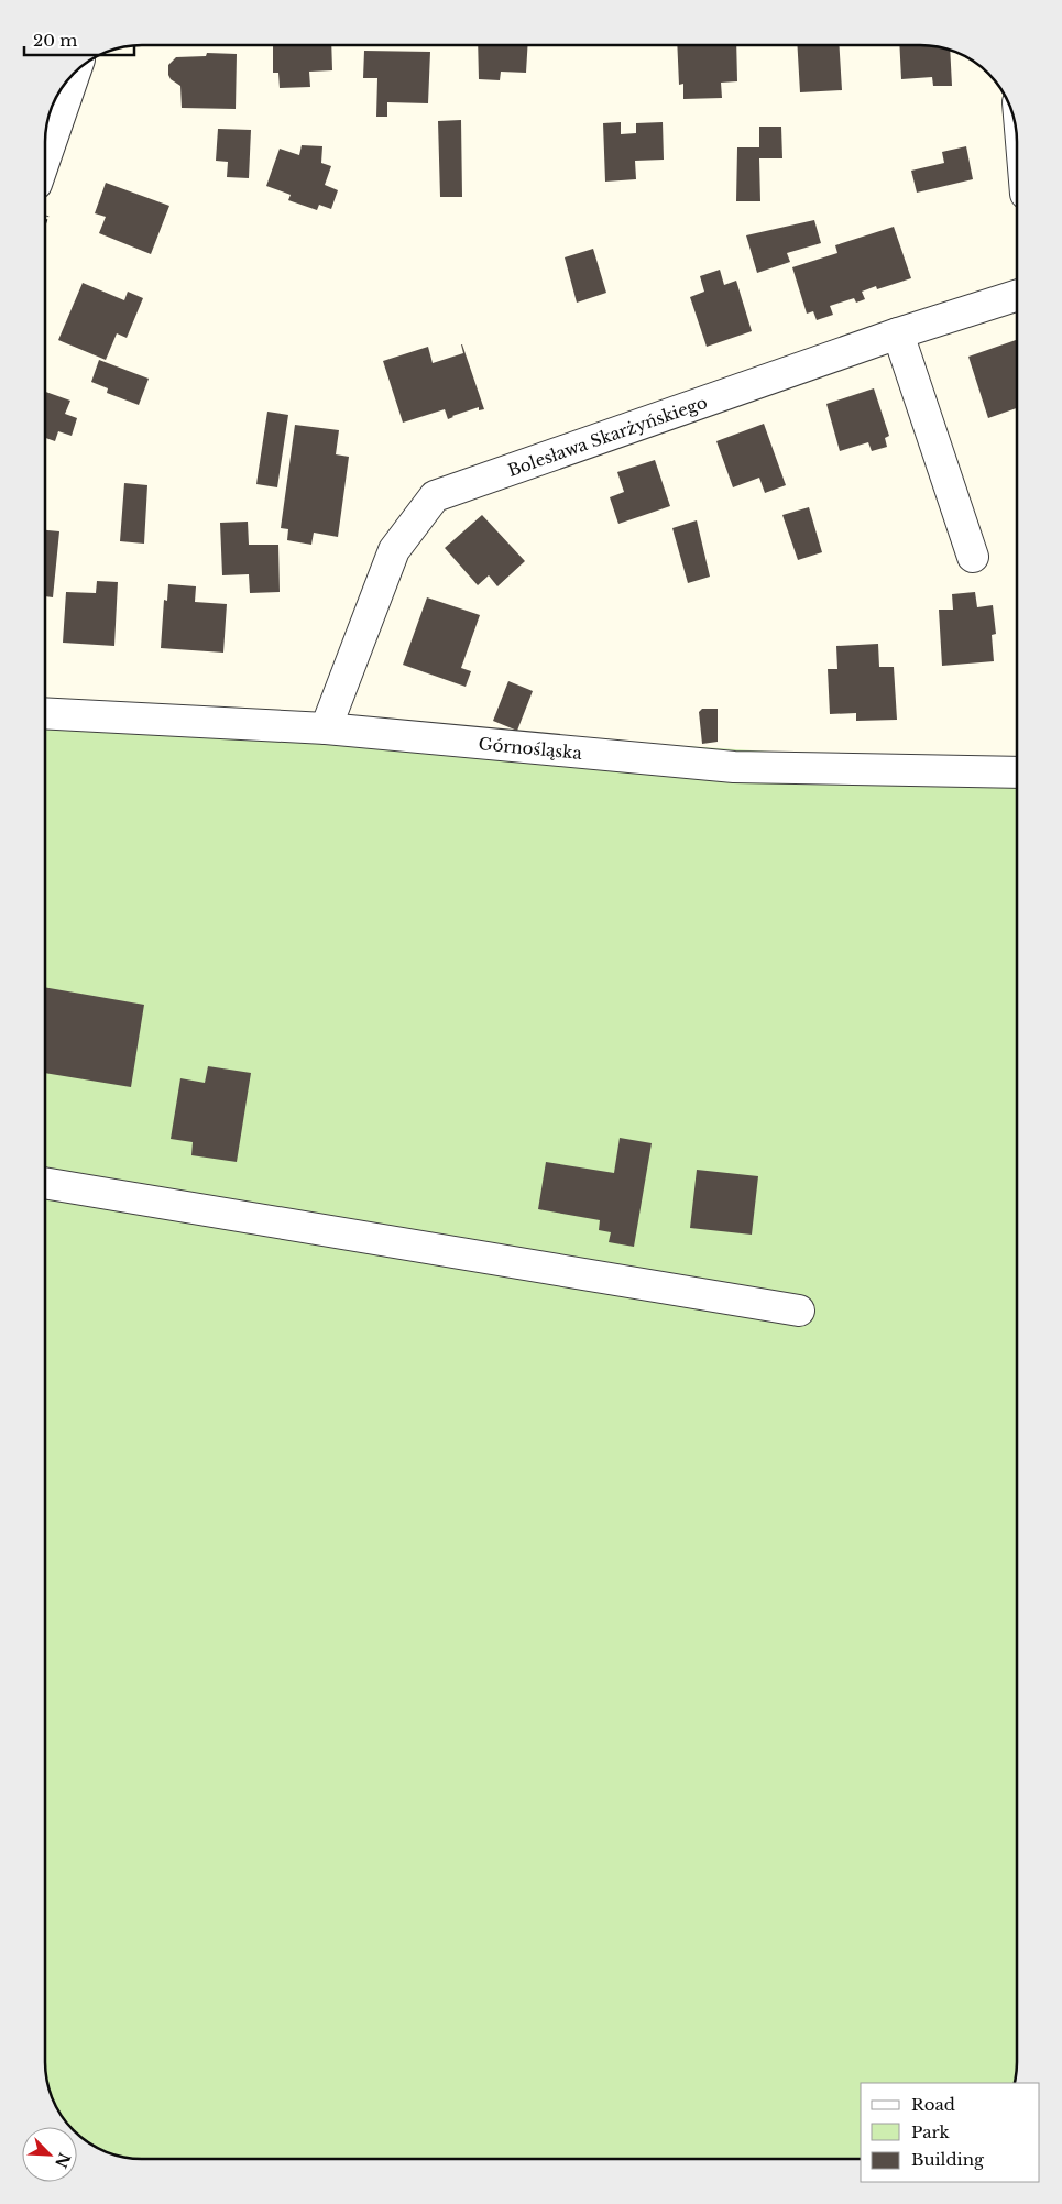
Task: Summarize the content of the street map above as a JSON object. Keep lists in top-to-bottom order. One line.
{"streets":{"street":["Bolesława Skarżyńskiego","Górnośląska"]},"crossings":[["Bolesława Skarżyńskiego","Górnośląska"]],"legend":["Road","Park","Building"],"scale_bar":"20 m","north":"bottom right"}
